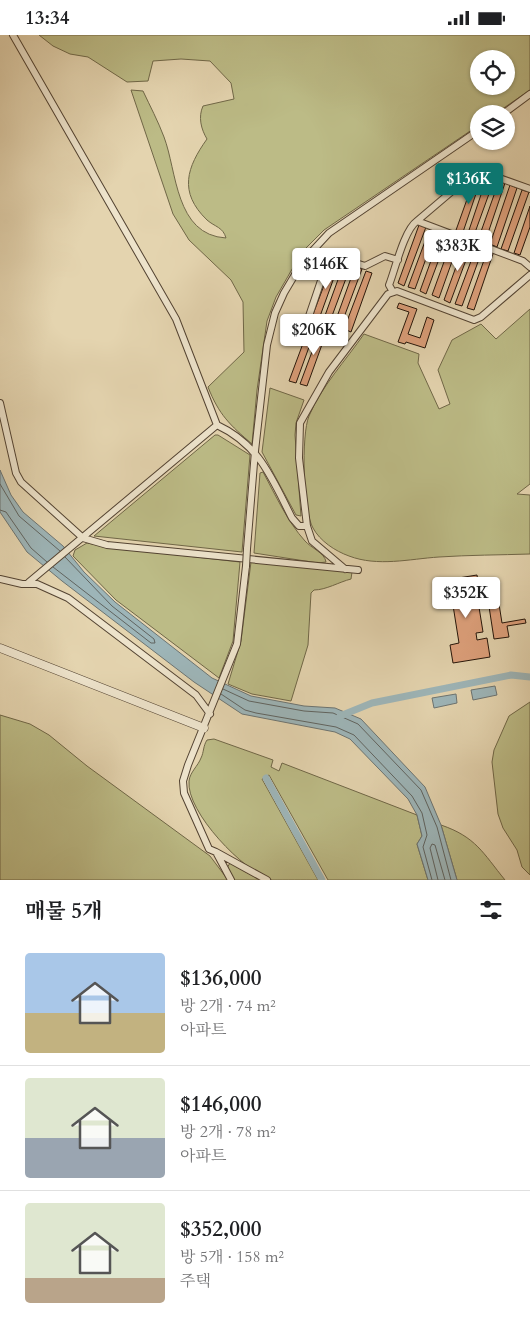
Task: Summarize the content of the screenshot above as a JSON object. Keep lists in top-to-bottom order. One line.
{"page":{"status":"13:34","price":["$136K","$383K","$146K","$206K","$352K"],"heading":"매물 5개","list":[{"name":"$136,000","note":"방 2개 · 74 m² · 아파트"},{"name":"$146,000","note":"방 2개 · 78 m² · 아파트"},{"name":"$352,000","note":"방 5개 · 158 m² · 주택"}]}}
